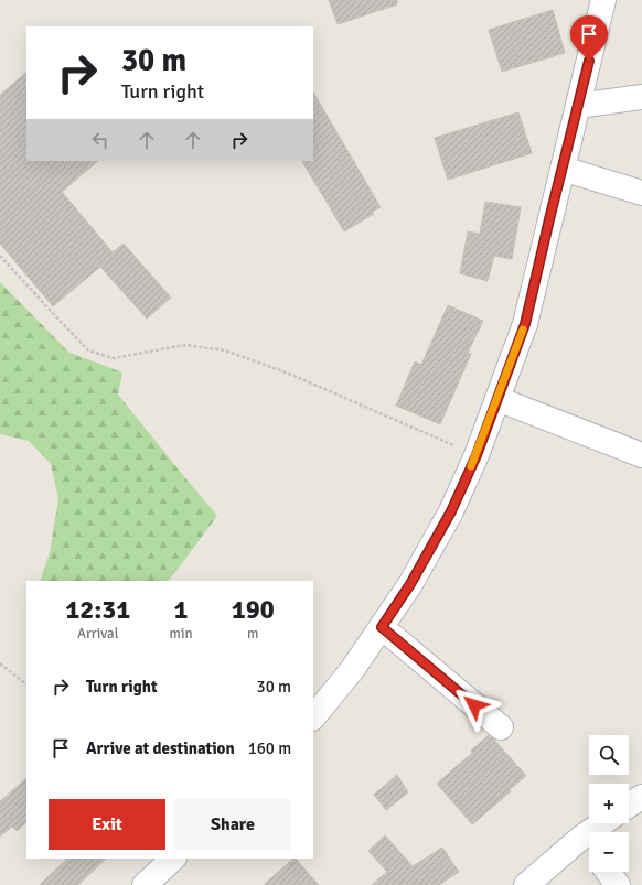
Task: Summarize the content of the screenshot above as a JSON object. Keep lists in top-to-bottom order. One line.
{"page":{"turn":["30 m","Turn right"],"eta":["12:31","Arrival","1","min","190","m"],"list":[{"name":"Turn right","value":"30 m"},{"name":"Arrive at destination","value":"160 m"}],"map_buttons":["+","−"],"buttons":["Exit","Share"]}}
